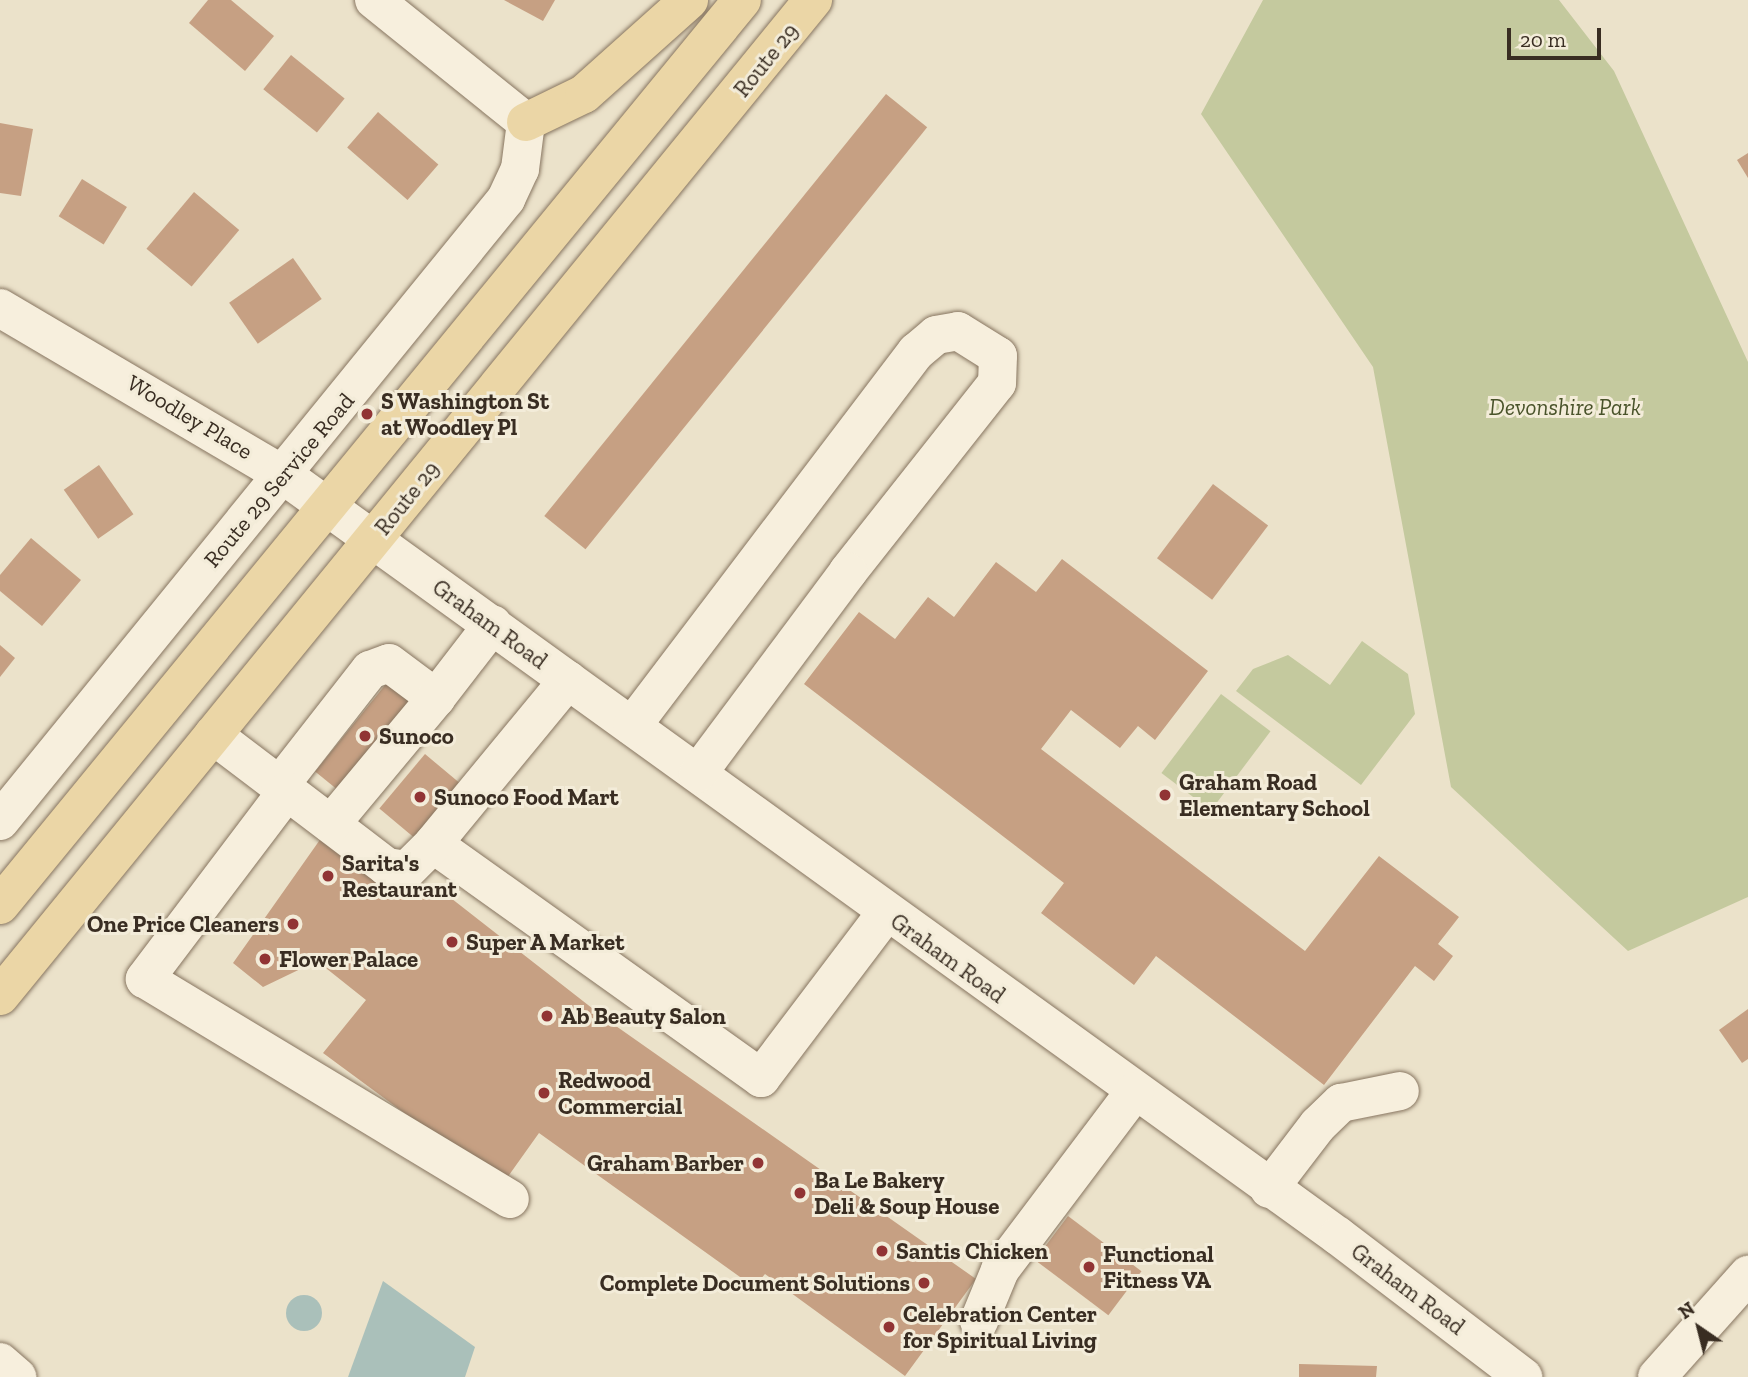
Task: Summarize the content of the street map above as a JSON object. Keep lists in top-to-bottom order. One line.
{"streets":{"main road":["Route 29"],"street":["Woodley Place","Route 29 Service Road","Graham Road"]},"crossings":[["Route 29","Woodley Place"],["Route 29","Graham Road"],["Woodley Place","Route 29 Service Road"],["Woodley Place","Graham Road"]],"parks":["Devonshire Park"],"places":["S Washington St at Woodley Pl","Sunoco","Graham Road Elementary School","Sunoco Food Mart","Sarita's Restaurant","One Price Cleaners","Super A Market","Flower Palace","Ab Beauty Salon","Redwood Commercial","Graham Barber","Ba Le Bakery Deli & Soup House","Santis Chicken","Functional Fitness VA","Complete Document Solutions","Celebration Center for Spiritual Living"],"scale_bar":"20 m","north":"top left"}
